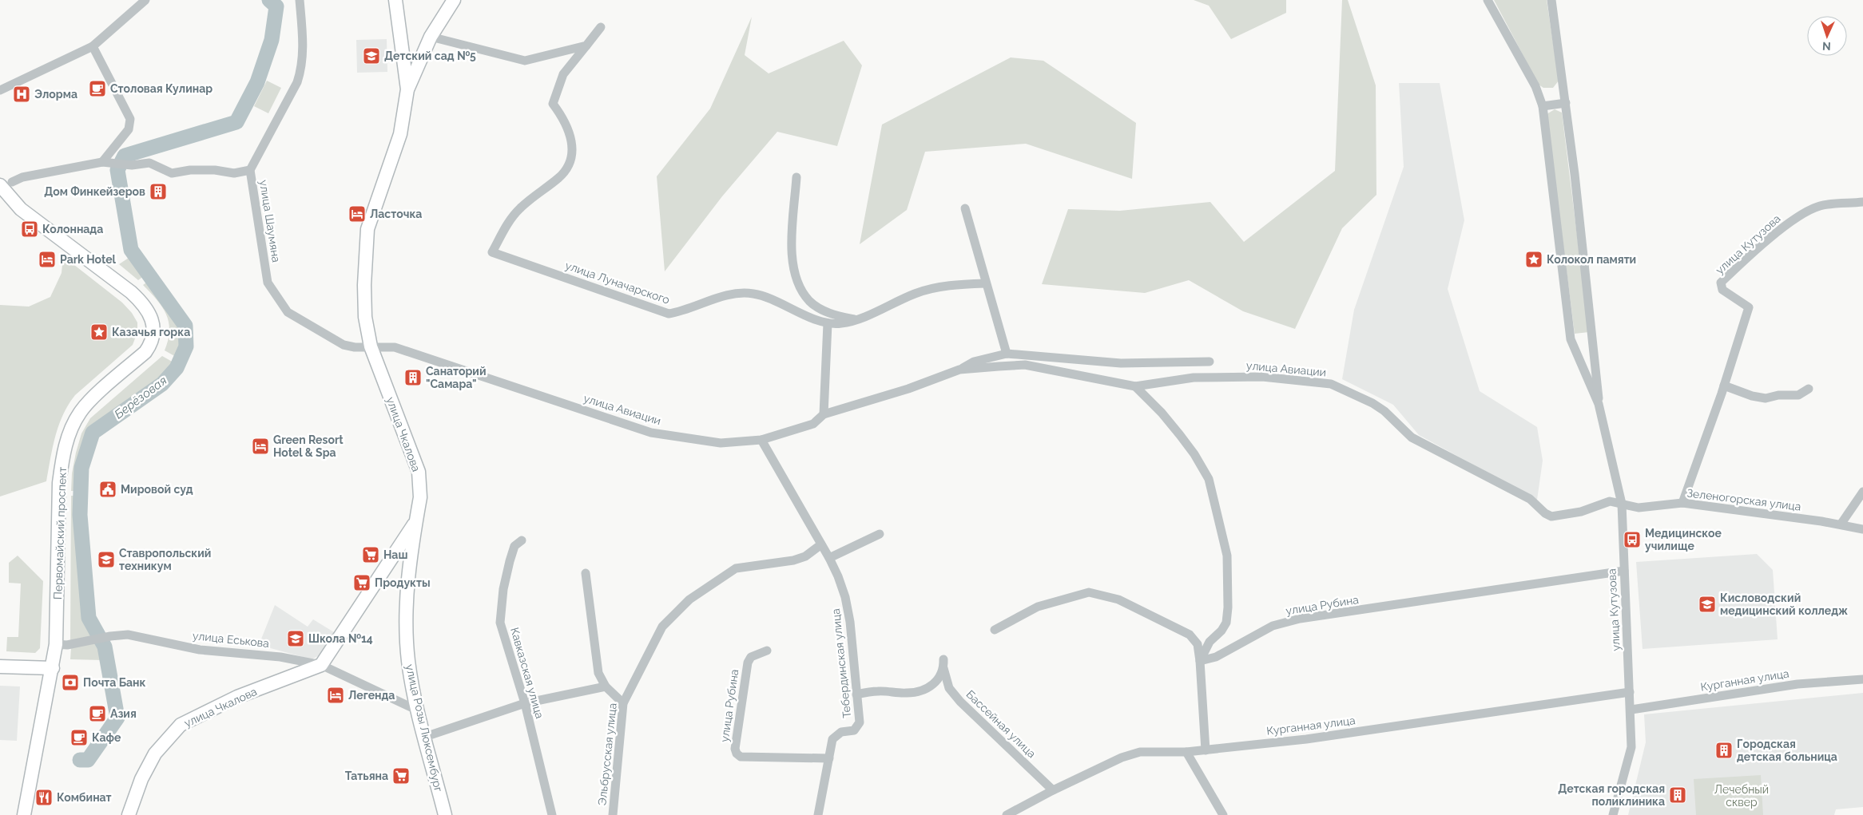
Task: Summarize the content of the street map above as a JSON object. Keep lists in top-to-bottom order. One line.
{"streets":{"street":["улица Шаумяна","улица Кутузова","улица Луначарского","улица Авиации","улица Чкалова","Зеленогорская улица","Первомайский проспект","улица Рубина","улица Еськова","Тебердинская улица","Кавказская улица","Курганная улица","Бассейная улица","улица Розы Люксембург","Эльбрусская улица"]},"crossings":[["улица Шаумяна","улица Авиации"],["улица Шаумяна","улица Чкалова"],["улица Кутузова","улица Авиации"],["улица Кутузова","Зеленогорская улица"],["улица Кутузова","улица Рубина"],["улица Кутузова","Курганная улица"],["улица Авиации","улица Чкалова"],["улица Авиации","Зеленогорская улица"],["улица Авиации","Тебердинская улица"],["улица Чкалова","улица Еськова"],["улица Чкалова","улица Розы Люксембург"],["Первомайский проспект","улица Еськова"],["улица Рубина","Тебердинская улица"],["улица Еськова","улица Розы Люксембург"],["Тебердинская улица","Бассейная улица"],["Тебердинская улица","Эльбрусская улица"],["Курганная улица","Бассейная улица"]],"water":["Берёзовая"],"parks":["Лечебный сквер"],"places":{"school or university":["Детский сад №5","Ставропольский техникум","Кисловодский медицинский колледж","Школа №14"],"cafe":["Столовая Кулинар","Азия","Кафе"],"hospital":["Элорма"],"building":["Дом Финкейзеров","Санаторий \"Самара\"","Городская детская больница","Детская городская поликлиника"],"hotel":["Ласточка","Park Hotel","Green Resort Hotel & Spa","Легенда"],"bus stop":["Колоннада","Медицинское училище"],"place":["Колокол памяти","Казачья горка"],"public building":["Мировой суд"],"supermarket":["Наш","Продукты","Татьяна"],"bank":["Почта Банк"],"restaurant":["Комбинат"]},"north":"bottom"}
